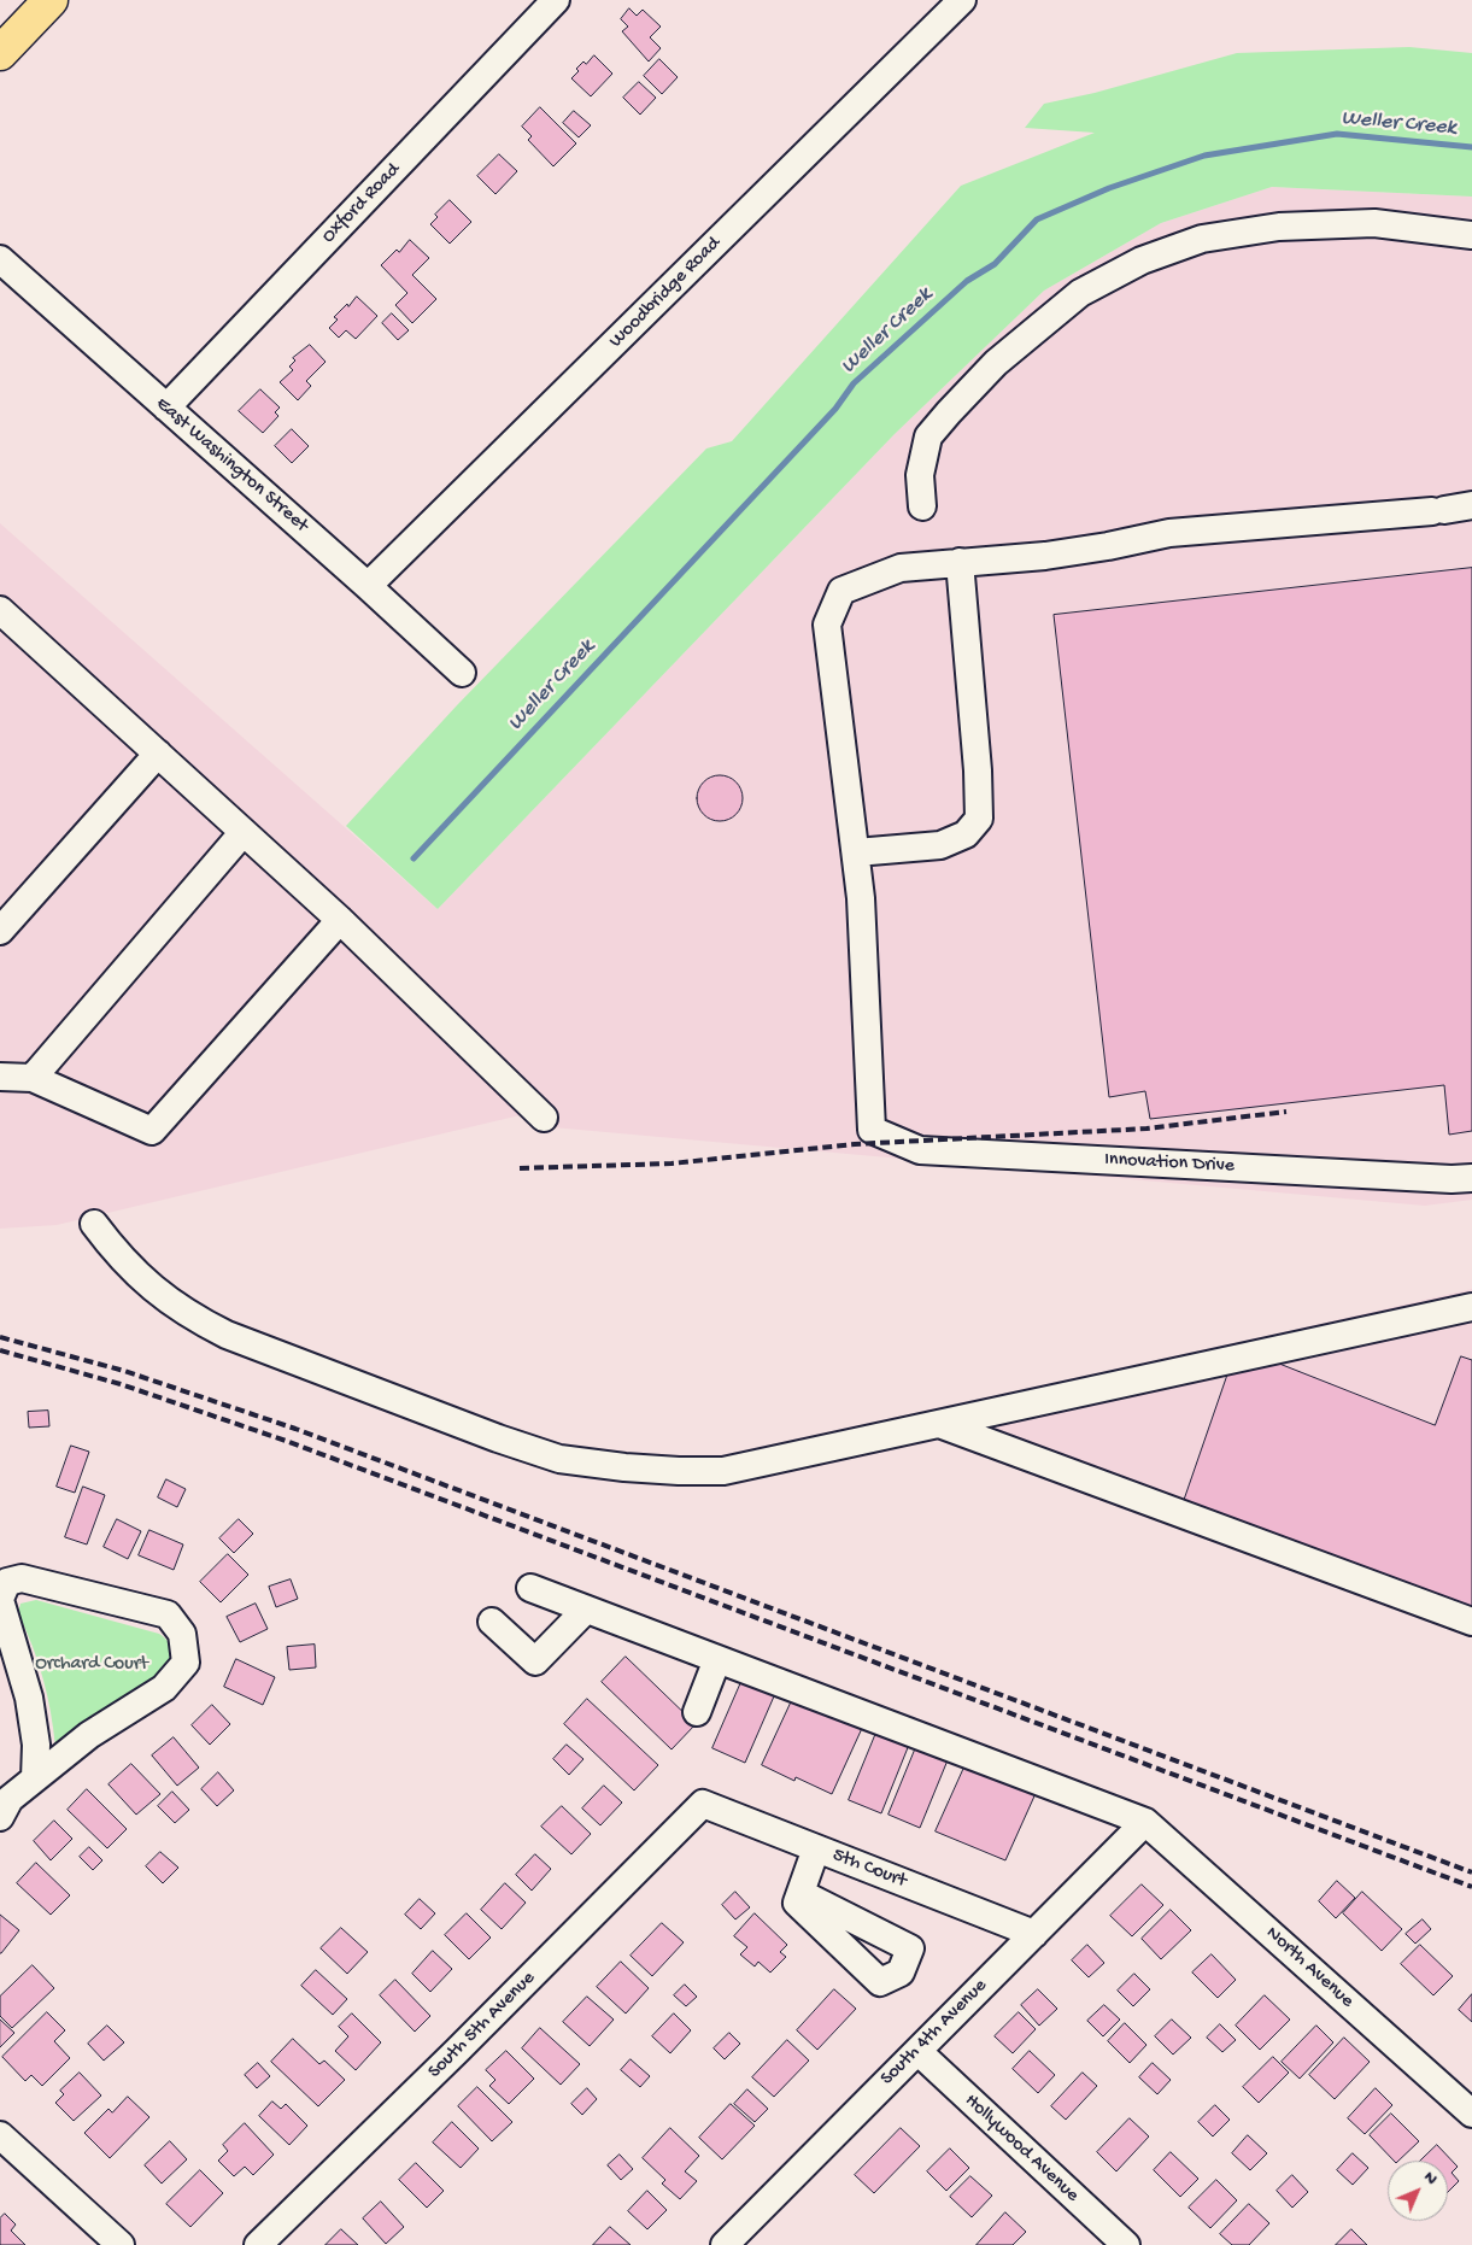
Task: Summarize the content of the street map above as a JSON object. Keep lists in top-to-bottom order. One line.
{"streets":{"street":["Oxford Road","Woodbridge Road","East Washington Street","Innovation Drive","5th Court","North Avenue","South 5th Avenue","South 4th Avenue","Hollywood Avenue"]},"crossings":[["Oxford Road","East Washington Street"],["Woodbridge Road","East Washington Street"],["5th Court","South 5th Avenue"],["5th Court","South 4th Avenue"],["North Avenue","South 4th Avenue"],["South 4th Avenue","Hollywood Avenue"]],"water":["Weller Creek"],"parks":["Orchard Court"],"north":"top right"}
